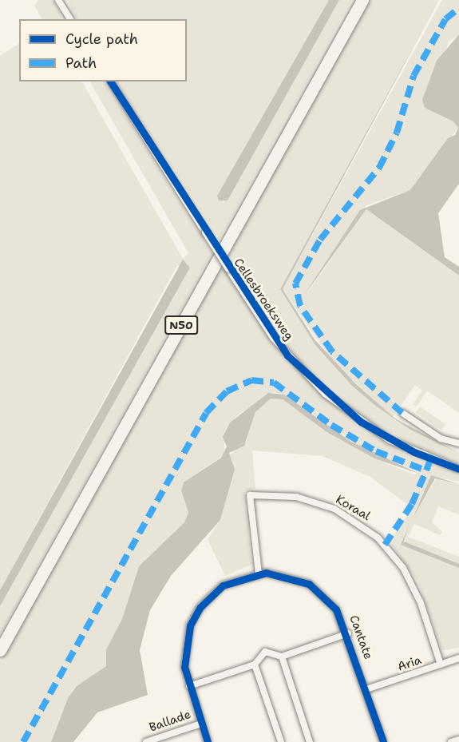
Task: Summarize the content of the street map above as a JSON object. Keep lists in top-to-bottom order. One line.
{"streets":{"highway":["N50"],"street":["Cellesbroeksweg","Koraal","Cantate","Aria","Ballade"]},"crossings":[["Koraal","Cantate"],["Koraal","Aria"],["Cantate","Aria"],["Cantate","Ballade"]],"legend":["Cycle path","Path"]}
